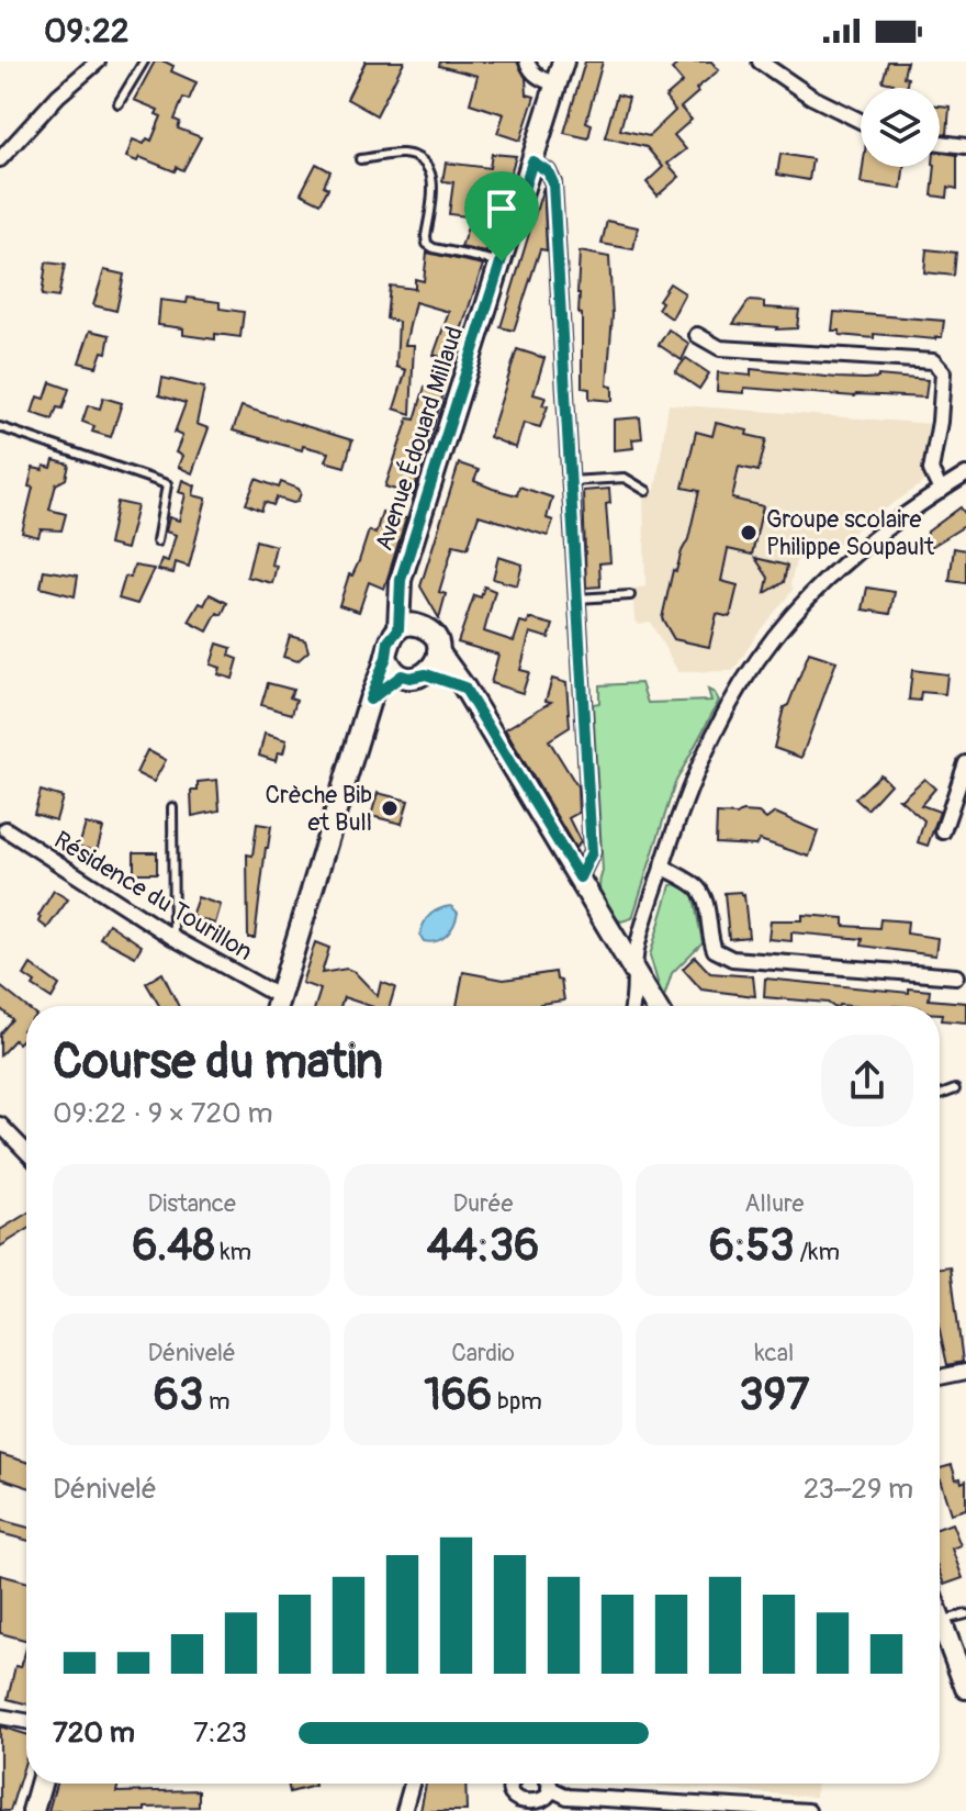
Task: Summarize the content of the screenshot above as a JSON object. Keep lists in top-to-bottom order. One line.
{"streets":{"main road":["Avenue Édouard Millaud"],"street":["Résidence du Tourillon"]},"places":["Groupe scolaire Philippe Soupault","Crèche Bib et Bull"],"page":{"status":"09:22","heading":["Course du matin","09:22 · 9 × 720 m"],"stats":[["Distance","6.48 km"],["Durée","44:36"],["Allure","6:53 /km"],["Dénivelé","63 m"],["Cardio","166 bpm"],["kcal","397"]],"chart":["Dénivelé","23–29 m"],"list":[{"name":"720 m","note":"7:23"}]}}
